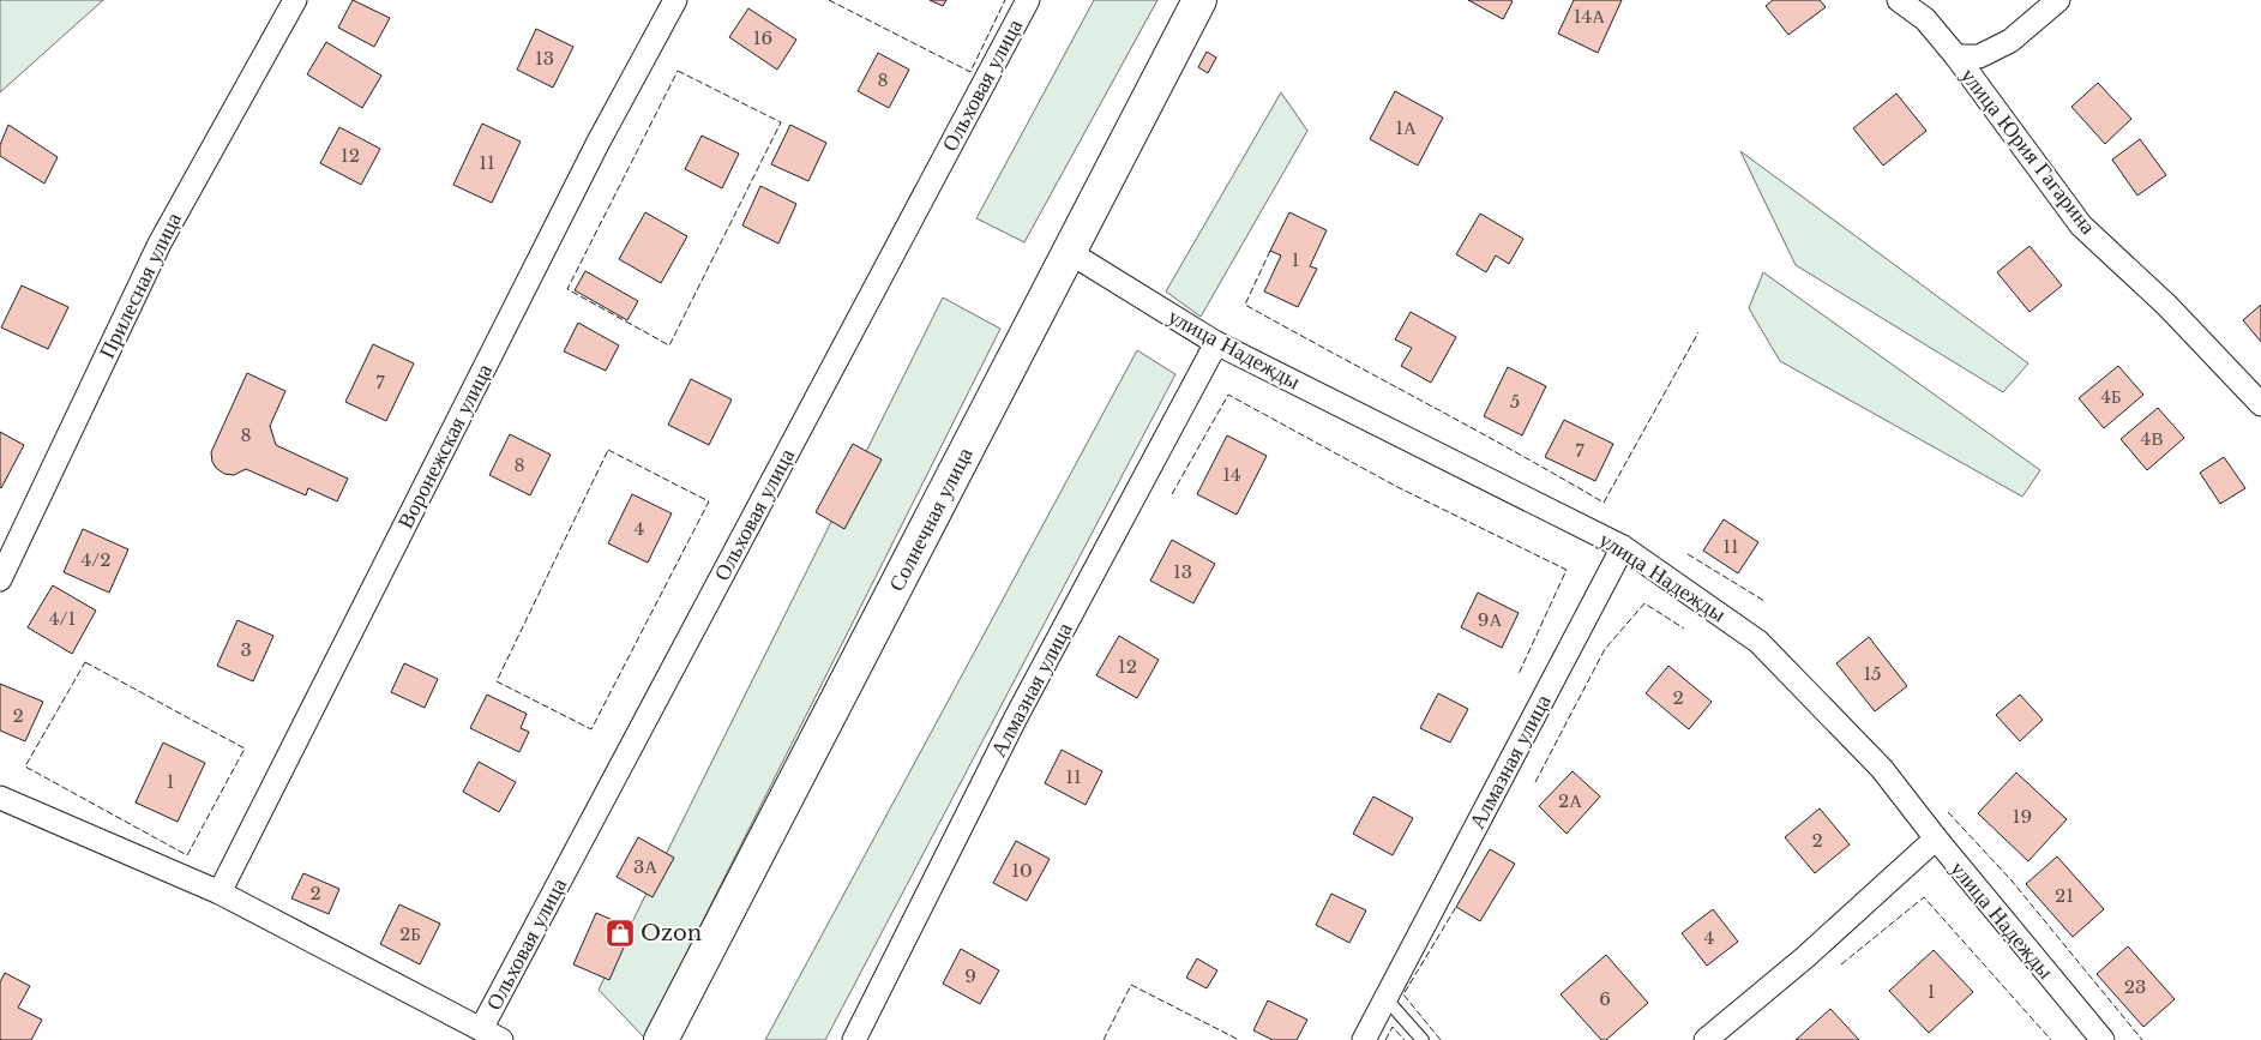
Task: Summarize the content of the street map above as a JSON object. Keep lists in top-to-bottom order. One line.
{"streets":{"street":["Ольховая улица","улица Юрия Гагарина","Прилесная улица","улица Надежды","Воронежская улица","Солнечная улица","Алмазная улица"]},"crossings":[["улица Надежды","Солнечная улица"],["улица Надежды","Алмазная улица"]],"places":{"shop":["Ozon"]},"house_numbers":["14А","16","13","8","1А","12","11","1","7","4Б","5","8","4В","7","8","14","4","11","4/2","13","4/1","9А","3","12","15","2","2","11","1","2А","19","2","3А","10","2","21","2Б","4","9","23","1","6"]}
